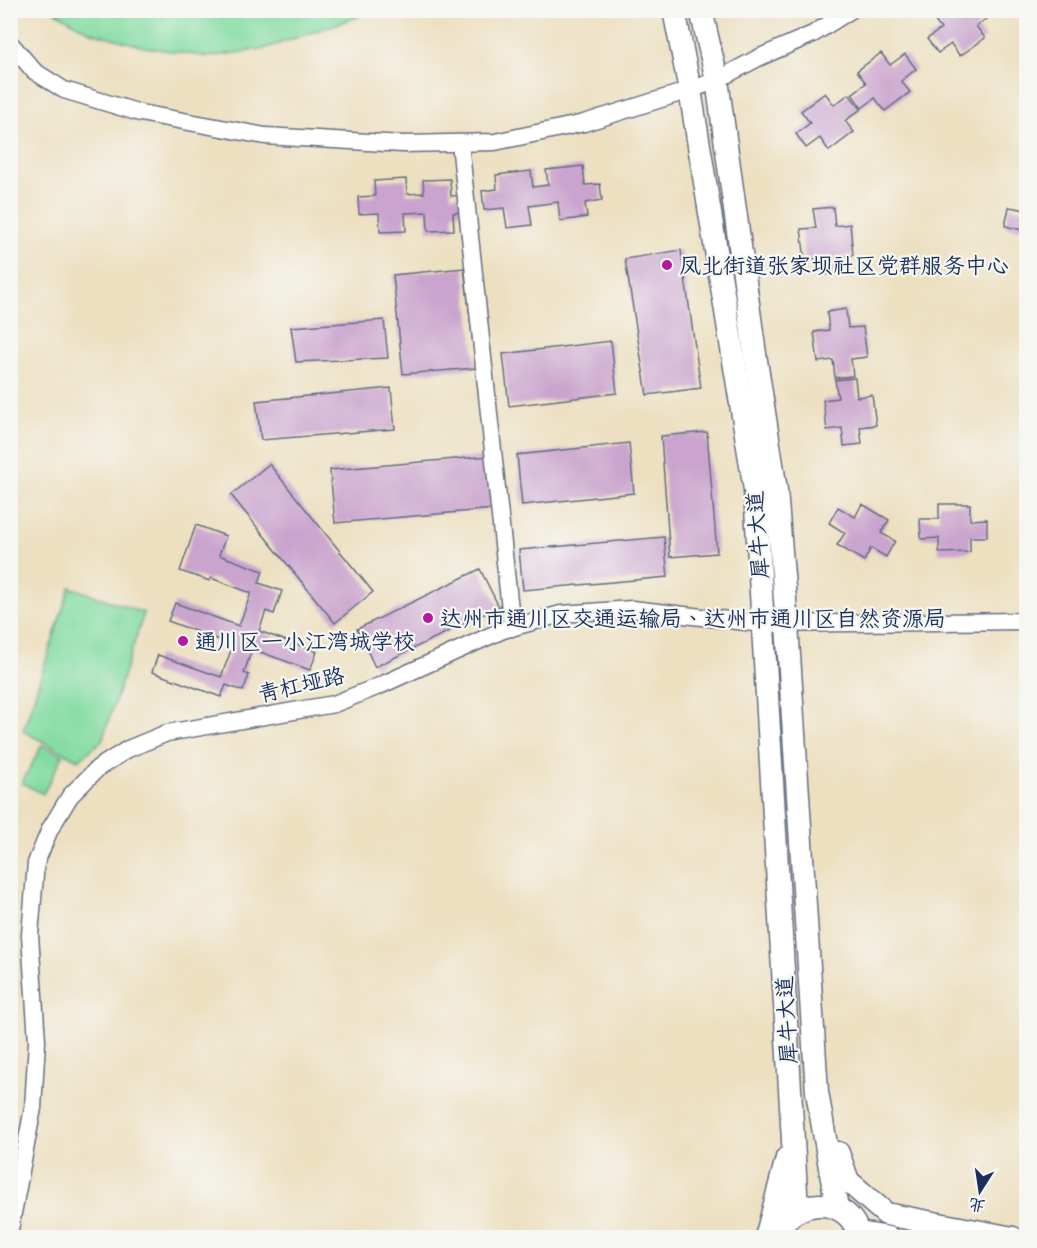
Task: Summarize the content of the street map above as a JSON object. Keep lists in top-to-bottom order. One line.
{"streets":{"main road":["犀牛大道"],"street":["青杠垭路"]},"crossings":[["犀牛大道","青杠垭路"]],"places":["凤北街道张家坝社区党群服务中心","达州市通川区交通运输局、达州市通川区自然资源局","通川区一小江湾城学校"],"north":"bottom"}
